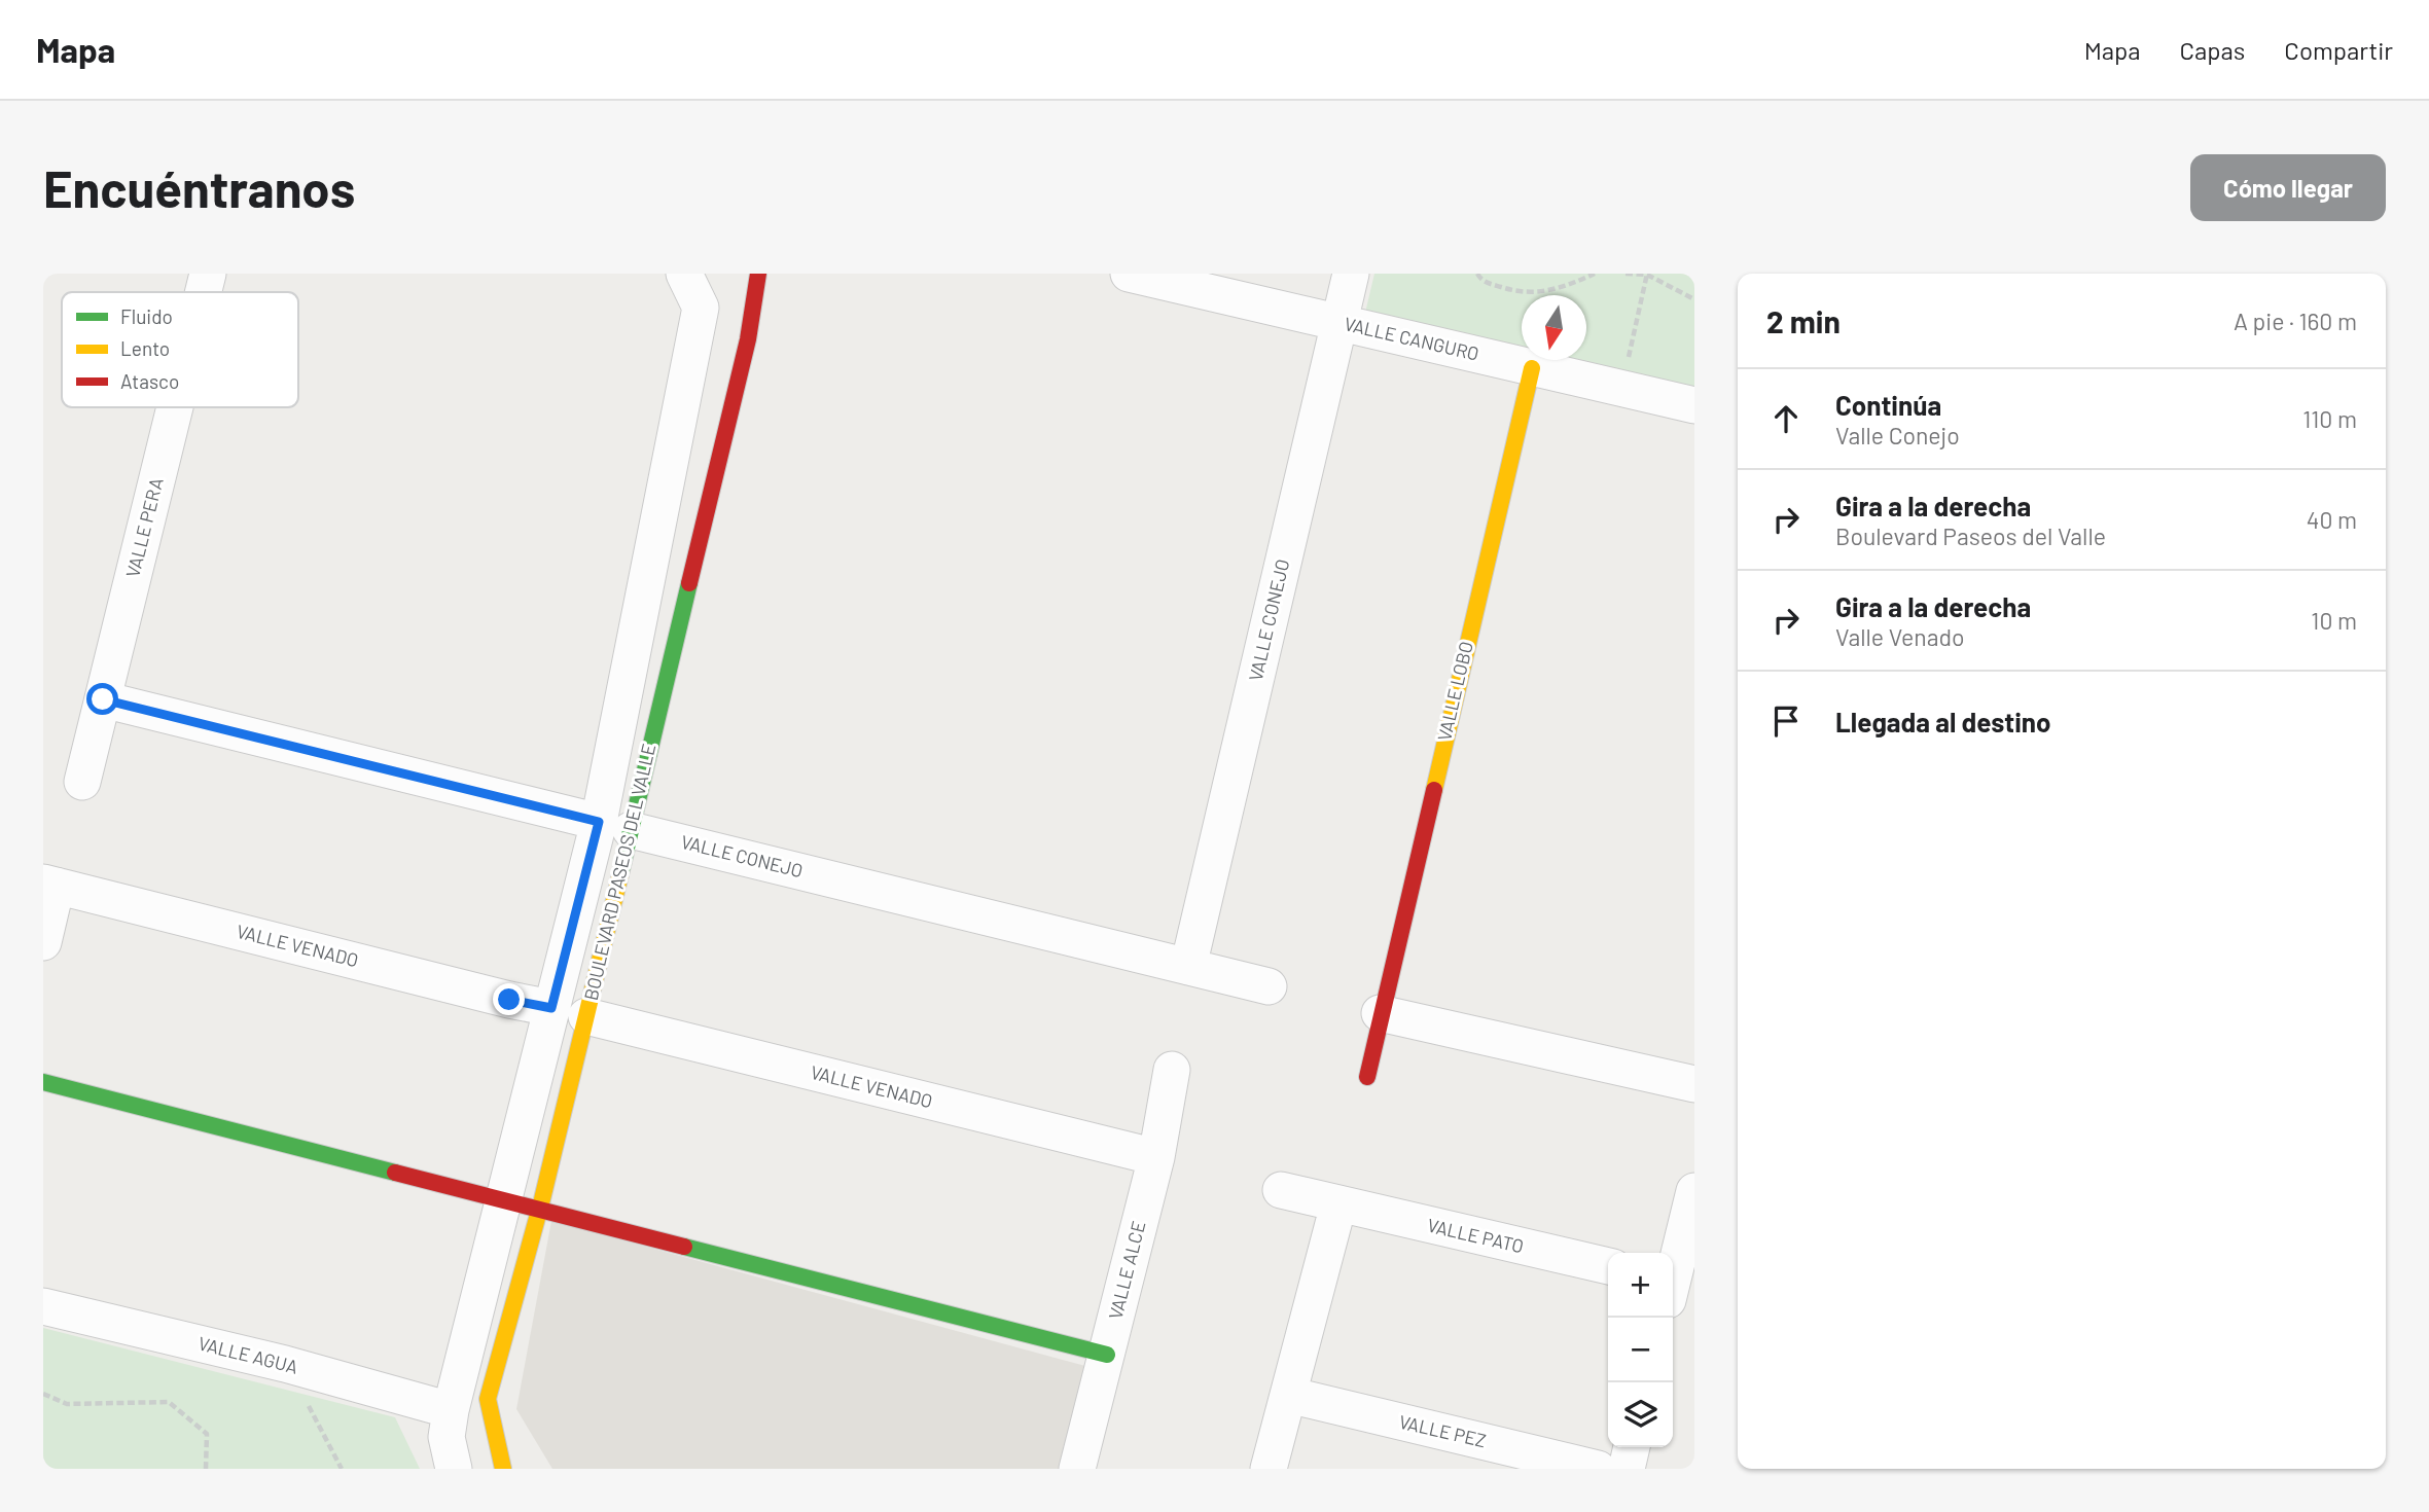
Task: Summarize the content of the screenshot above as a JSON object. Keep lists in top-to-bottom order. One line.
{"streets":{"street":["VALLE CANGURO","VALLE PERA","VALLE CONEJO","VALLE LOBO","BOULEVARD PASEOS DEL VALLE","VALLE VENADO","VALLE PATO","VALLE ALCE","VALLE AGUA","VALLE PEZ"]},"crossings":[["VALLE CANGURO","VALLE CONEJO"],["VALLE CANGURO","VALLE LOBO"],["VALLE PERA","VALLE CONEJO"],["VALLE CONEJO","BOULEVARD PASEOS DEL VALLE"],["BOULEVARD PASEOS DEL VALLE","VALLE VENADO"],["BOULEVARD PASEOS DEL VALLE","VALLE AGUA"],["VALLE VENADO","VALLE ALCE"]],"legend":["Fluido","Lento","Atasco"],"north":"bottom","page":{"header":"Mapa","nav":["Mapa","Capas","Compartir"],"buttons":"Cómo llegar","title":"Encuéntranos","heading":["2 min","A pie · 160 m"],"list":[["Continúa","Valle Conejo","110 m"],["Gira a la derecha","Boulevard Paseos del Valle","40 m"],["Gira a la derecha","Valle Venado","10 m"],"Llegada al destino"],"map_buttons":["+","−"]}}
